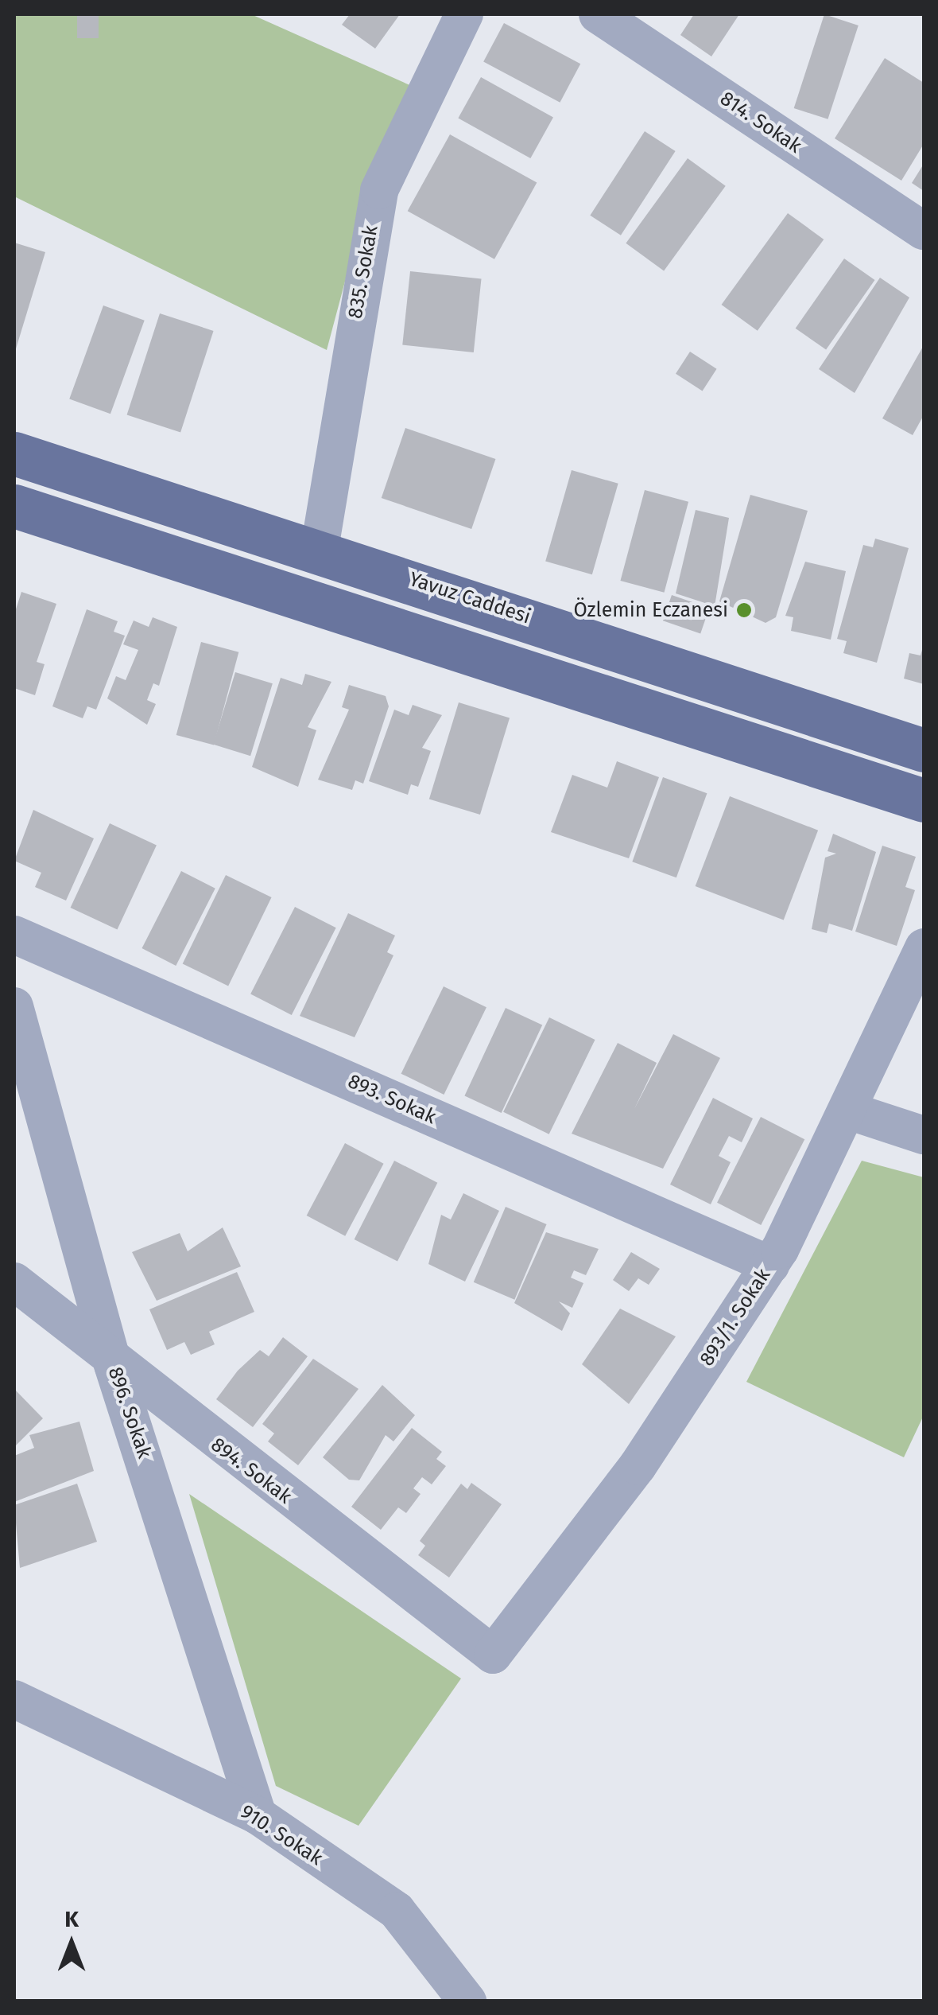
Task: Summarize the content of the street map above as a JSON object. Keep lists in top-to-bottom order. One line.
{"streets":{"main road":["Yavuz Caddesi"],"street":["814. Sokak","835. Sokak","893. Sokak","893/1. Sokak","896. Sokak","894. Sokak","910. Sokak"]},"crossings":[["835. Sokak","Yavuz Caddesi"],["893. Sokak","893/1. Sokak"],["893/1. Sokak","894. Sokak"],["896. Sokak","894. Sokak"],["896. Sokak","910. Sokak"]],"places":["Özlemin Eczanesi"],"north":"top"}
